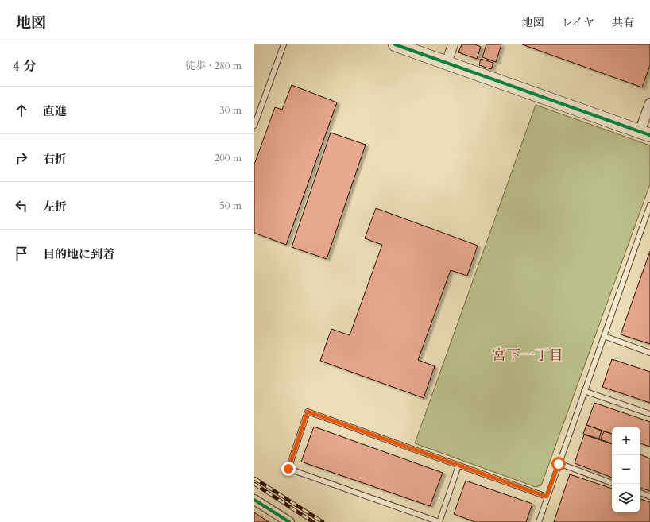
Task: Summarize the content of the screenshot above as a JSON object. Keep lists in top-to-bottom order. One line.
{"districts":["宮下一丁目"],"page":{"header":"地図","nav":["地図","レイヤ","共有"],"heading":["4 分","徒歩 · 280 m"],"list":[["直進","30 m"],["右折","200 m"],["左折","50 m"],"目的地に到着"],"map_buttons":["+","−"]}}
